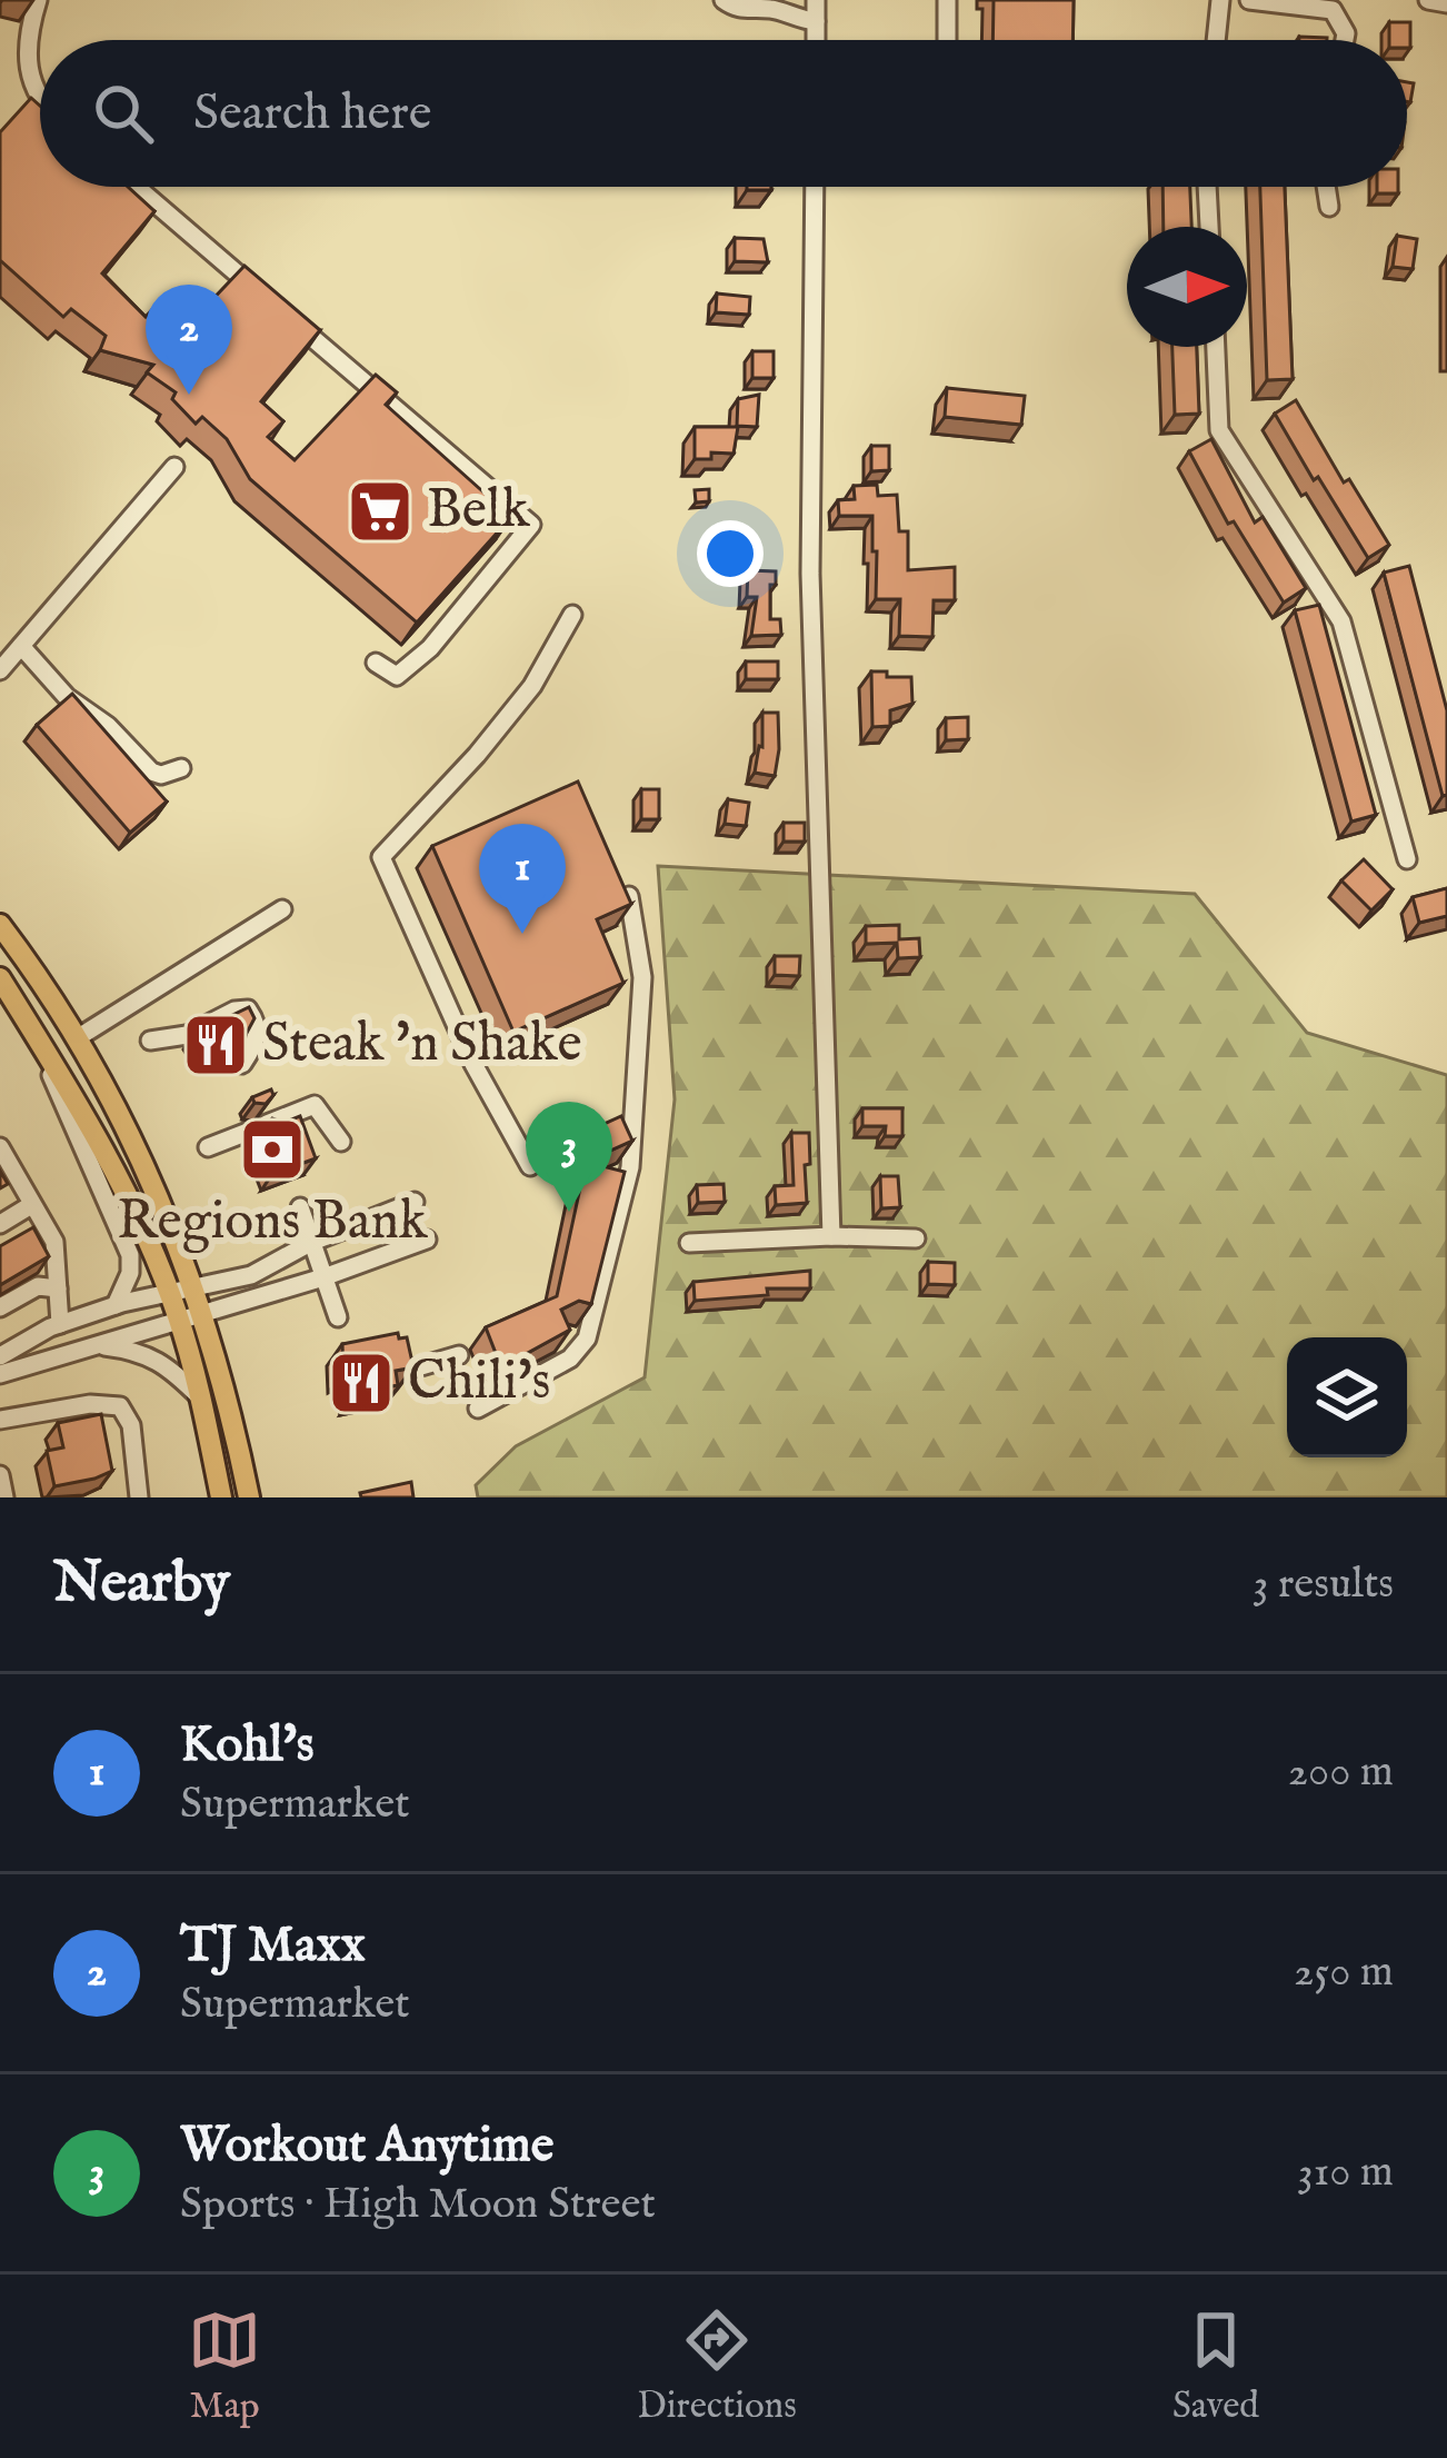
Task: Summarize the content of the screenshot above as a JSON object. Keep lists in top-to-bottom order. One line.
{"places":{"supermarket":["Belk"],"restaurant":["Steak 'n Shake","Chili's"],"bank":["Regions Bank"]},"north":"right","page":{"search":"Search here","pins":["2","1","3"],"heading":["Nearby","3 results"],"list":[{"mark":"1","name":"Kohl's","note":"Supermarket","value":"200 m"},{"mark":"2","name":"TJ Maxx","note":"Supermarket","value":"250 m"},{"mark":"3","name":"Workout Anytime","note":"Sports · High Moon Street","value":"310 m"}],"nav":["Map","Directions","Saved"]}}
